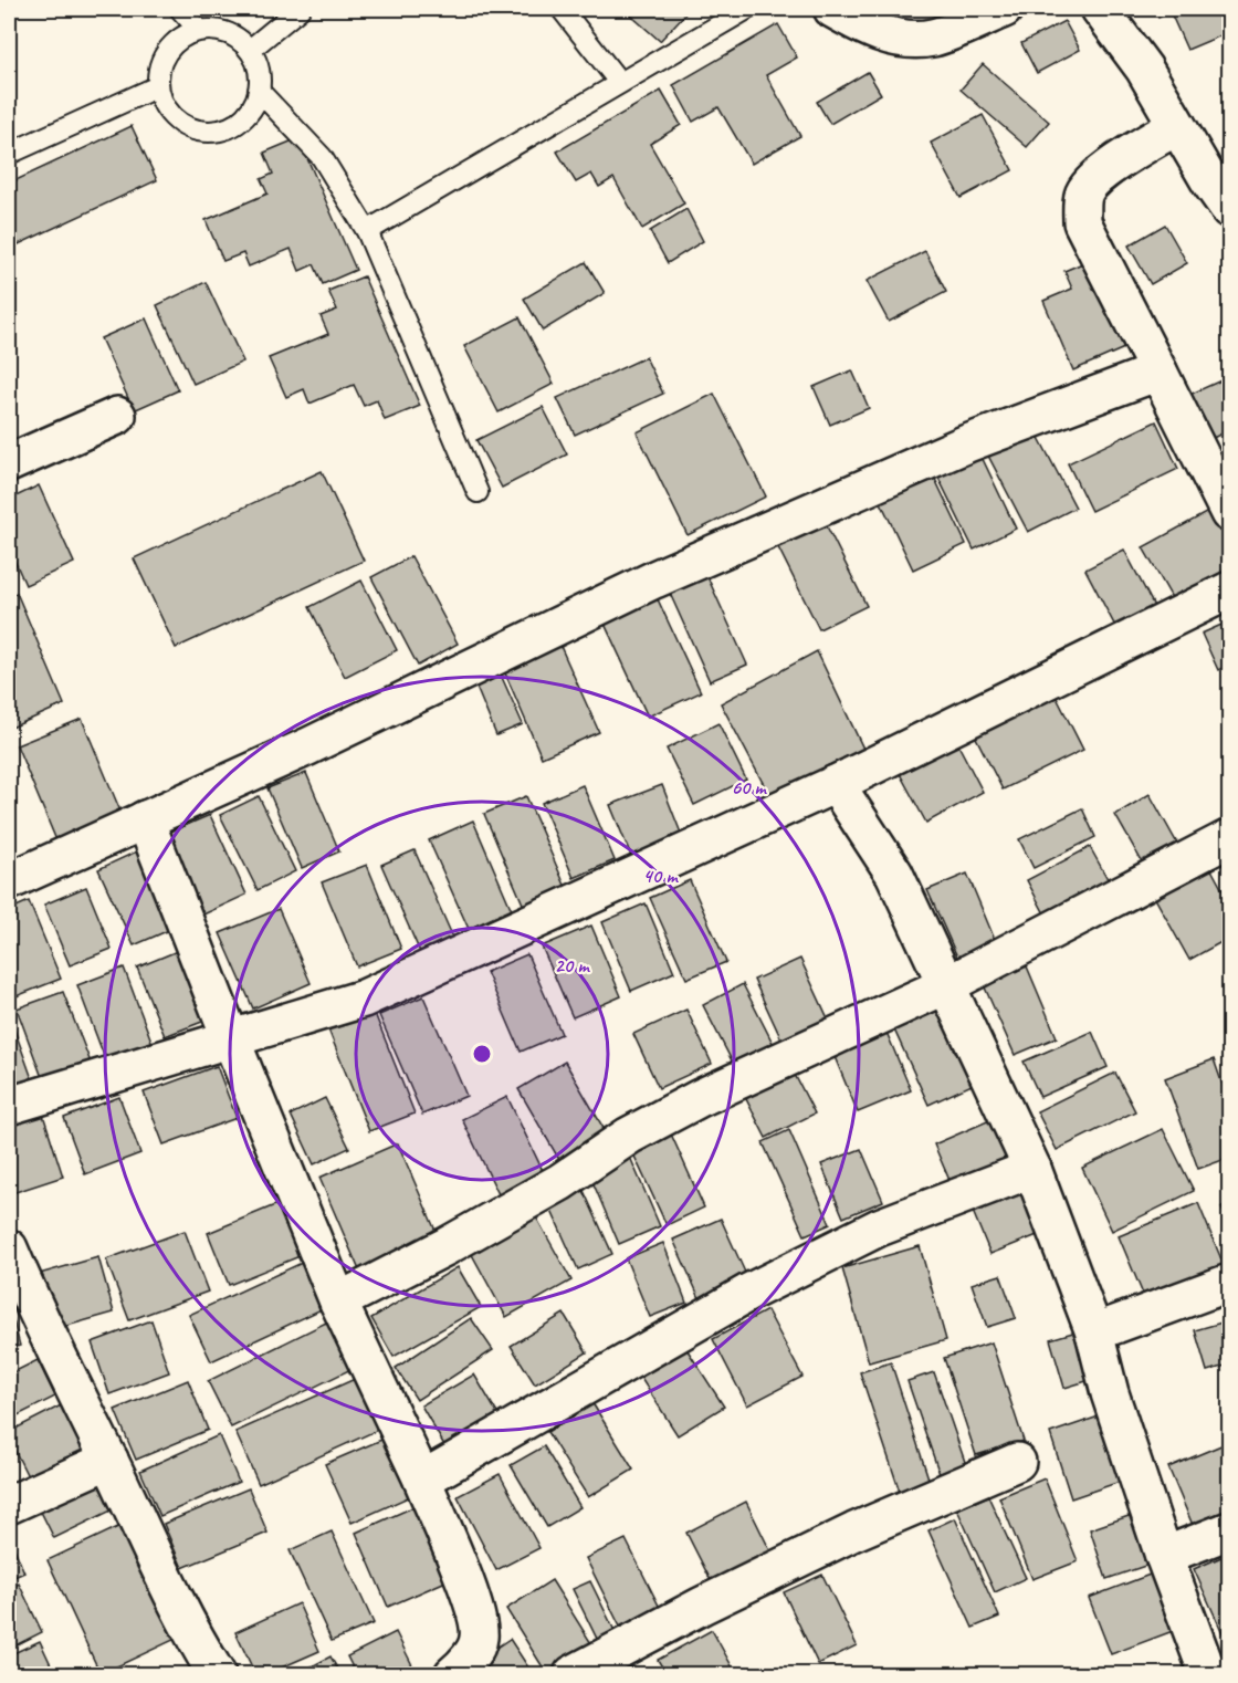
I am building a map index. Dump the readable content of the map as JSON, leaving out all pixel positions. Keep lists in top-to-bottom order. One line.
{"rings":["60 m","40 m","20 m"]}
